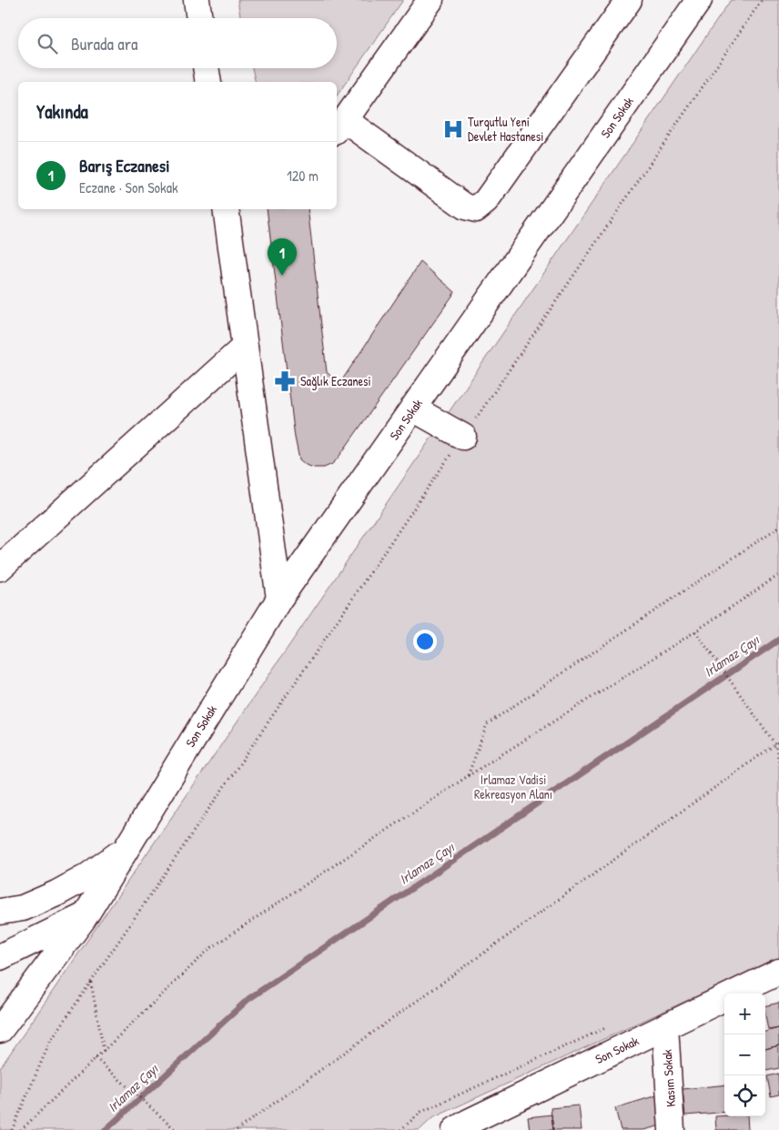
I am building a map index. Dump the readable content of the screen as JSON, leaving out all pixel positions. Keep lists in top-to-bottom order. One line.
{"streets":{"main road":["Son Sokak","Kasım Sokak"]},"crossings":[["Son Sokak","Kasım Sokak"]],"water":["Irlamaz Çayı"],"parks":["Irlamaz Vadisi Rekreasyon Alanı"],"places":{"hospital":["Turgutlu Yeni Devlet Hastanesi"],"pharmacy":["Sağlık Eczanesi"]},"page":{"search":"Burada ara","heading":"Yakında","list":[{"mark":"1","name":"Barış Eczanesi","note":"Eczane · Son Sokak","value":"120 m"}],"pins":"1","map_buttons":["+","−"]}}
